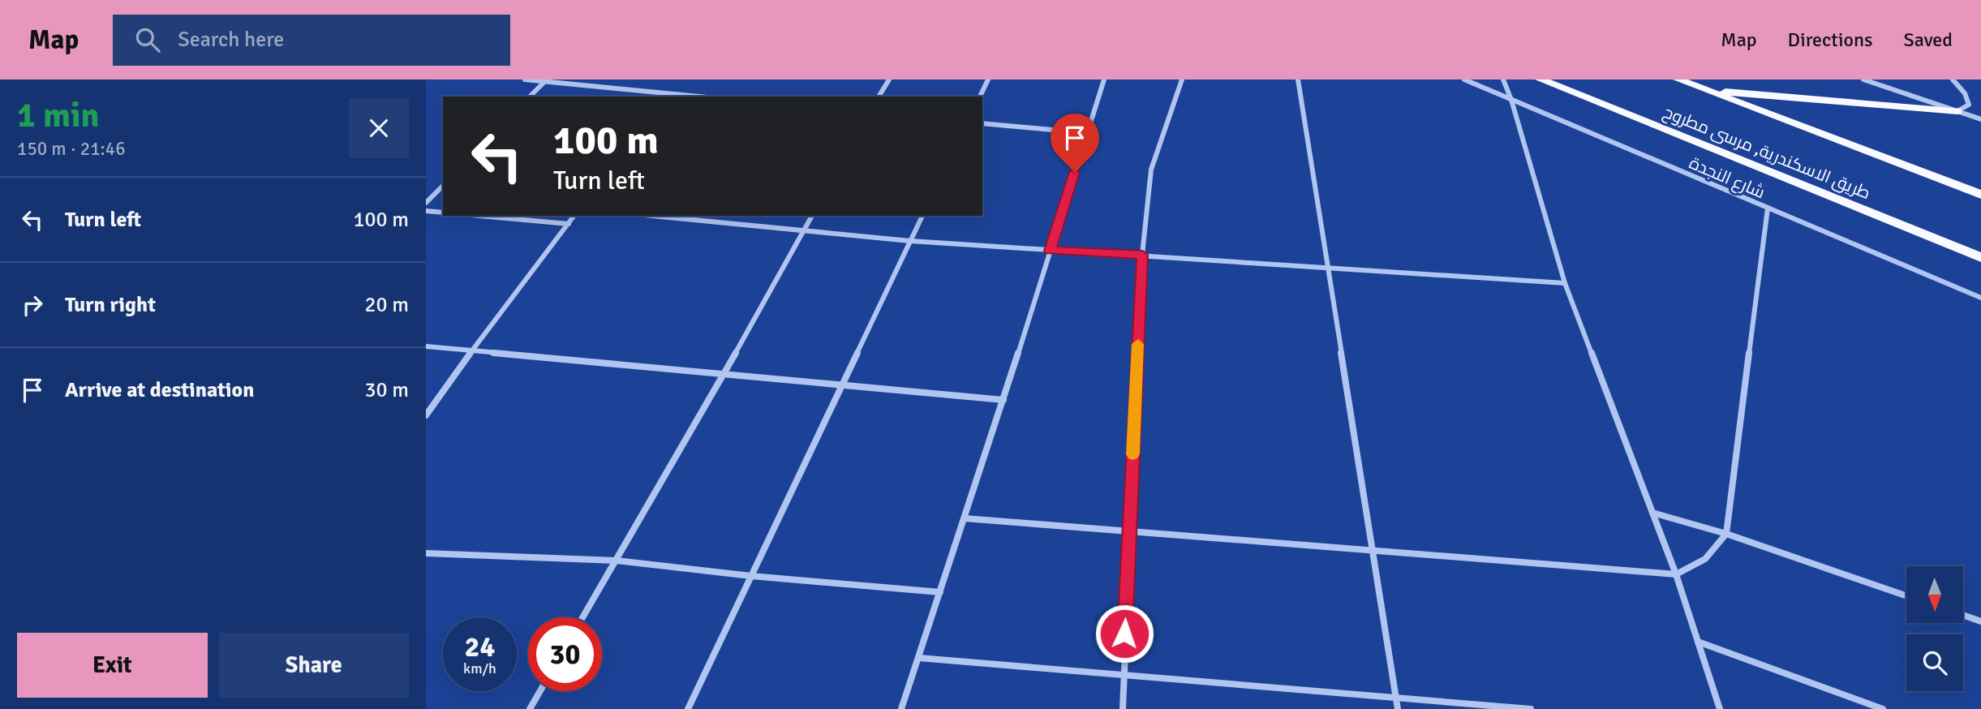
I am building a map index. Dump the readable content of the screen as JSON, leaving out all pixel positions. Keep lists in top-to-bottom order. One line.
{"streets":{"main road":["طريق الاسكندرية, مرسى مطروح"],"street":["شارع النجدة"]},"north":"bottom","page":{"header":"Map","search":"Search here","nav":["Map","Directions","Saved"],"heading":["1 min","150 m · 21:46"],"turn":["100 m","Turn left"],"list":[{"name":"Turn left","value":"100 m"},{"name":"Turn right","value":"20 m"},{"name":"Arrive at destination","value":"30 m"}],"speed":"24 km/h","limit":"30","buttons":["Exit","Share"]}}
